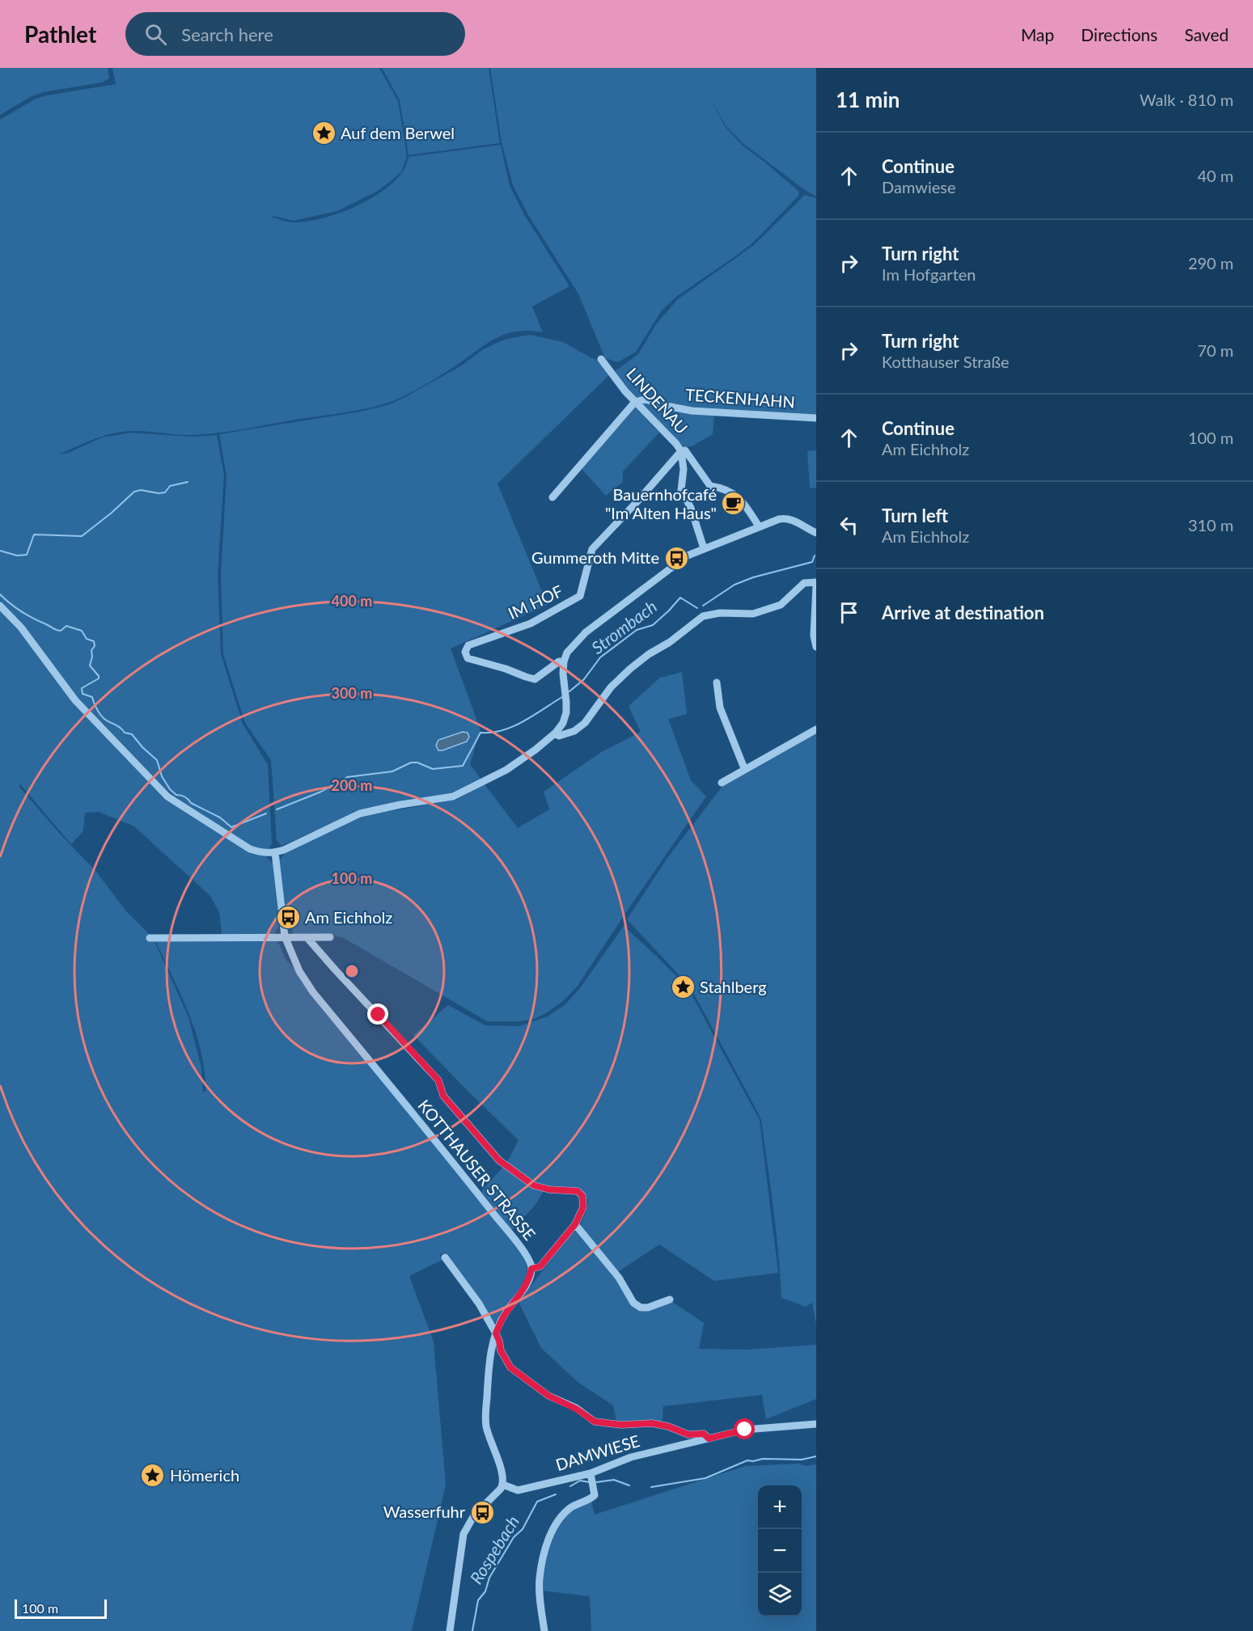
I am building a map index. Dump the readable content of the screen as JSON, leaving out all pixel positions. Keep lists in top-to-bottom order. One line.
{"streets":{"street":["TECKENHAHN","LINDENAU","IM HOF","KOTTHAUSER STRASSE","DAMWIESE"]},"crossings":[["TECKENHAHN","LINDENAU"],["LINDENAU","IM HOF"]],"water":["Strombach","Rospebach"],"places":{"place":["Auf dem Berwel","Stahlberg","Hömerich"],"cafe":["Bauernhofcafé \"Im Alten Haus\""],"bus stop":["Gummeroth Mitte","Am Eichholz","Wasserfuhr"]},"scale_bar":"100 m","page":{"header":"Pathlet","search":"Search here","nav":["Map","Directions","Saved"],"heading":["11 min","Walk · 810 m"],"list":[["Continue","Damwiese","40 m"],["Turn right","Im Hofgarten","290 m"],["Turn right","Kotthauser Straße","70 m"],["Continue","Am Eichholz","100 m"],["Turn left","Am Eichholz","310 m"],"Arrive at destination"],"map_buttons":["+","−"],"scale":"100 m"},"rings":["400 m","300 m","200 m","100 m"]}
